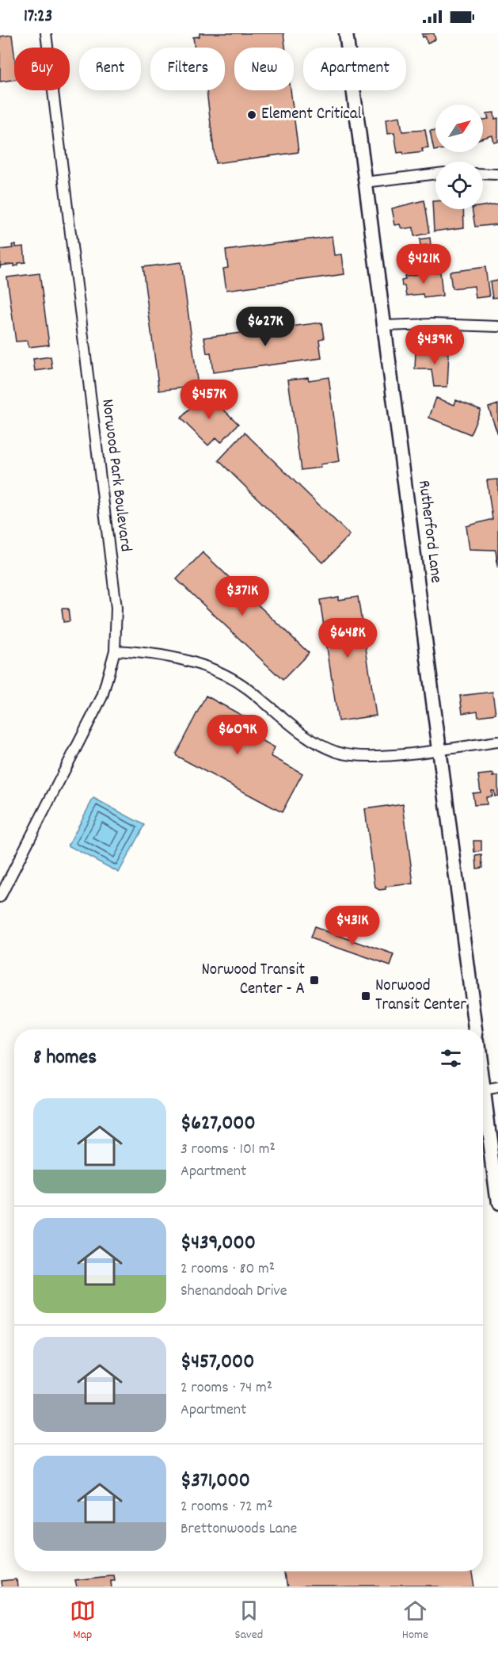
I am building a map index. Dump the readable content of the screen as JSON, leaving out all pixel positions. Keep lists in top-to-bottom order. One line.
{"streets":{"street":["Norwood Park Boulevard","Rutherford Lane"]},"places":{"other":["Element Critical"],"transit":["Norwood Transit Center - A","Norwood Transit Center"]},"north":"top right","page":{"status":"17:23","chip":["Buy","Rent","Filters","New","Apartment"],"price":["$421K","$627K","$439K","$457K","$371K","$648K","$609K","$431K"],"heading":"8 homes","list":[{"name":"$627,000","note":"3 rooms · 101 m² · Apartment"},{"name":"$439,000","note":"2 rooms · 80 m² · Shenandoah Drive"},{"name":"$457,000","note":"2 rooms · 74 m² · Apartment"},{"name":"$371,000","note":"2 rooms · 72 m² · Brettonwoods Lane"}],"tabs":["Map","Saved","Home"]}}
